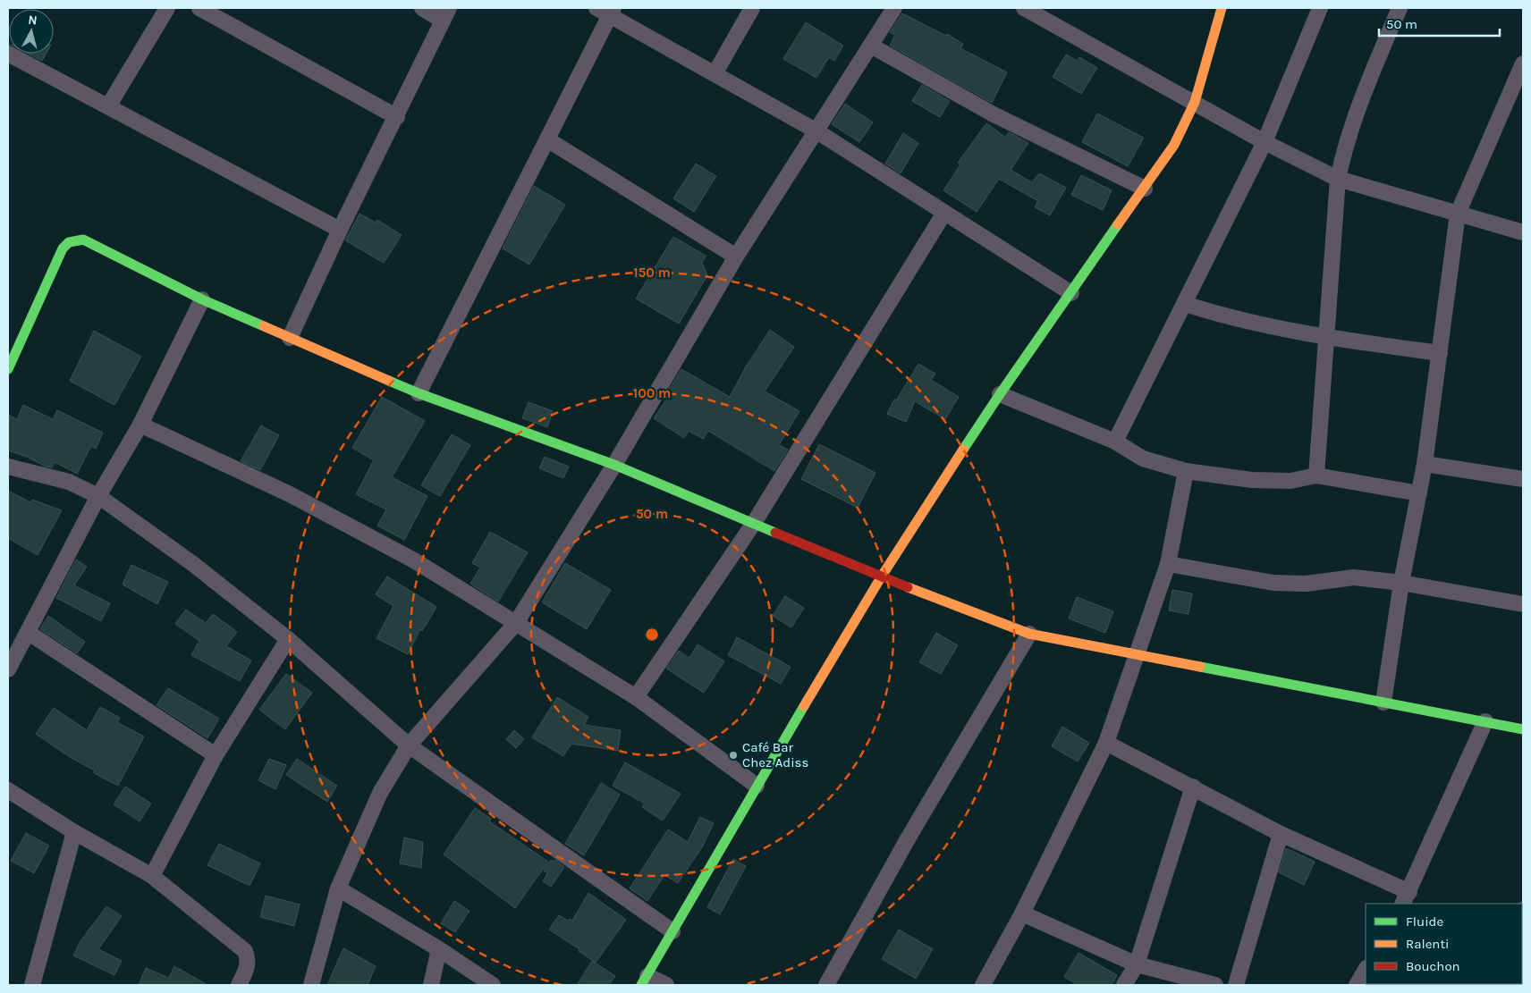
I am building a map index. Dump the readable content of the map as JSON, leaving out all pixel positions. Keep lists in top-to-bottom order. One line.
{"places":["Café Bar Chez Adiss"],"legend":["Fluide","Ralenti","Bouchon"],"scale_bar":"50 m","north":"top","rings":["150 m","100 m","50 m"]}
